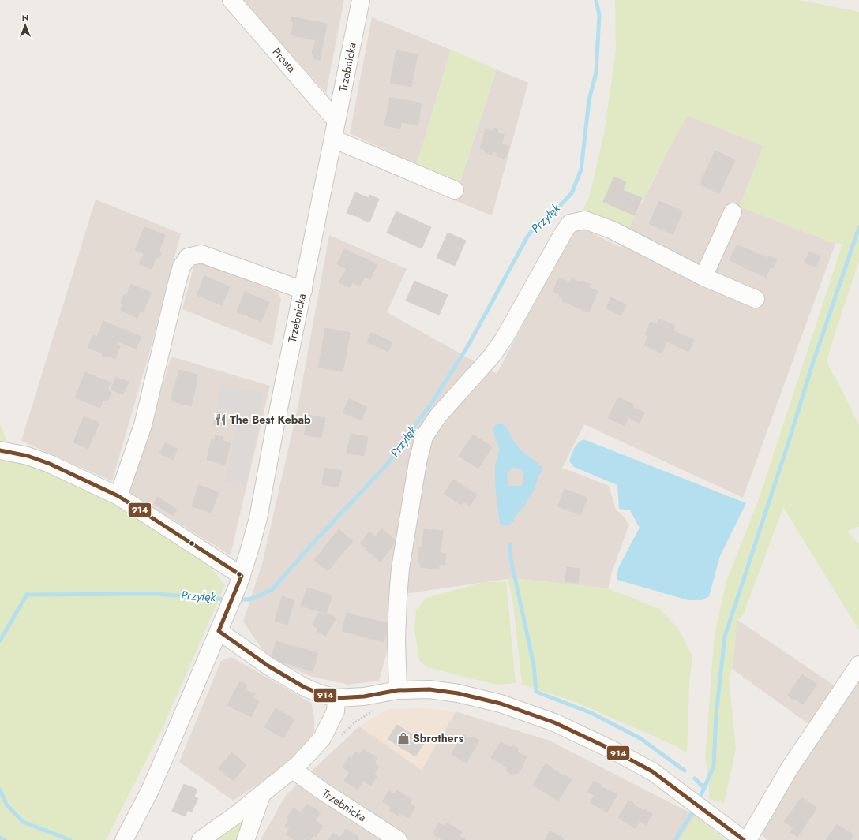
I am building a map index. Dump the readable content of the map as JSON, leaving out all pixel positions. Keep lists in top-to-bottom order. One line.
{"streets":{"street":["Prosta","Trzebnicka"]},"crossings":[["Prosta","Trzebnicka"]],"water":["Przyłęk"],"places":{"restaurant":["The Best Kebab"],"shop":["Sbrothers"]},"lines":["transit line 914"],"north":"top"}
